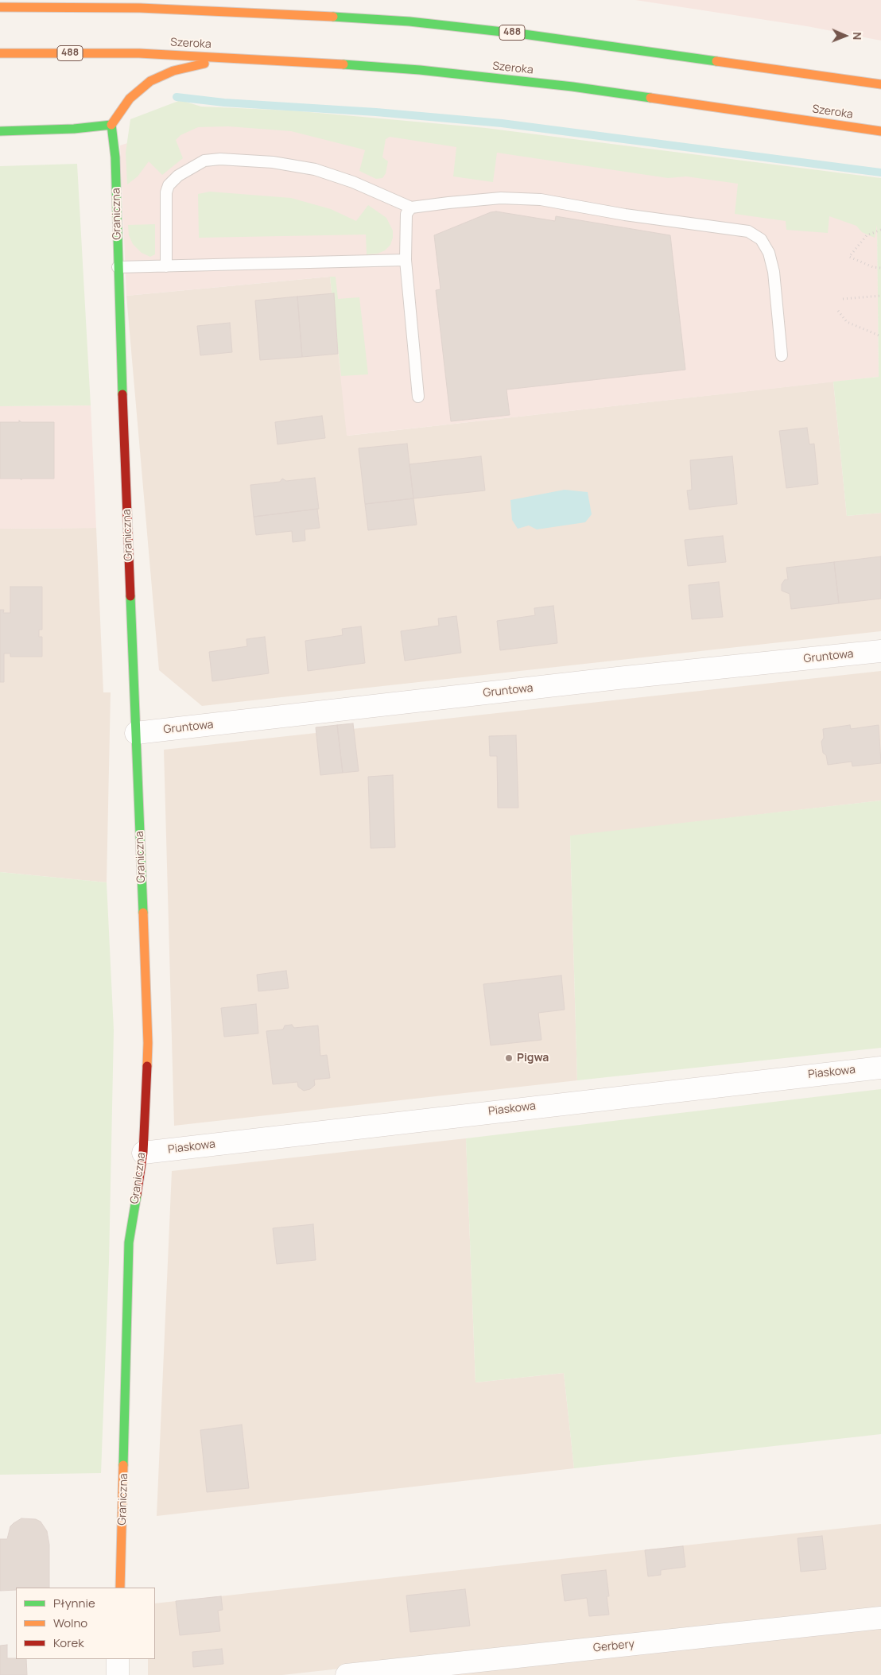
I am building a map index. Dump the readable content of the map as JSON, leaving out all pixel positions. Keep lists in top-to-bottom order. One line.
{"streets":{"main road":["488","Szeroka","Graniczna"],"street":["Gruntowa","Piaskowa","Gerbery"]},"crossings":[["Graniczna","Gruntowa"],["Graniczna","Piaskowa"]],"places":["Pigwa"],"legend":["Płynnie","Wolno","Korek"],"north":"right"}
